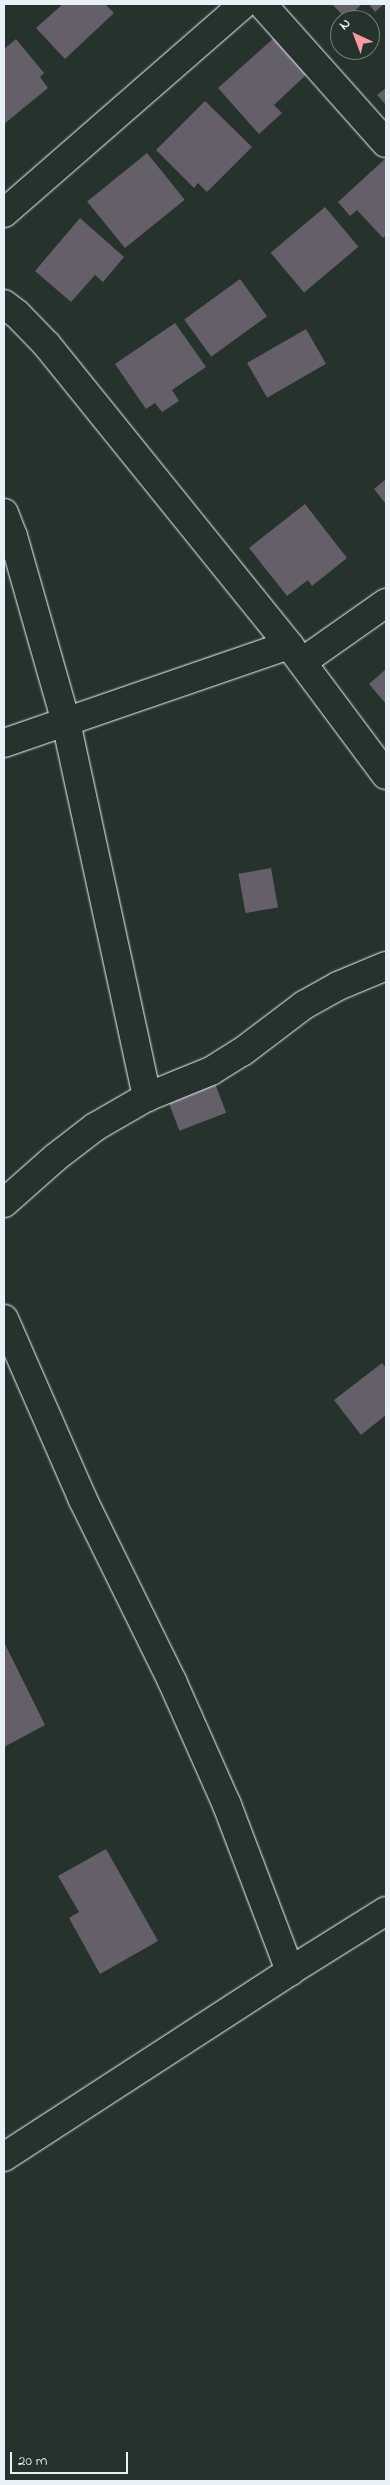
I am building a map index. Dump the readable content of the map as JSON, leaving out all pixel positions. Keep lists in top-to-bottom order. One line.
{"scale_bar":"20 m","north":"top left"}
